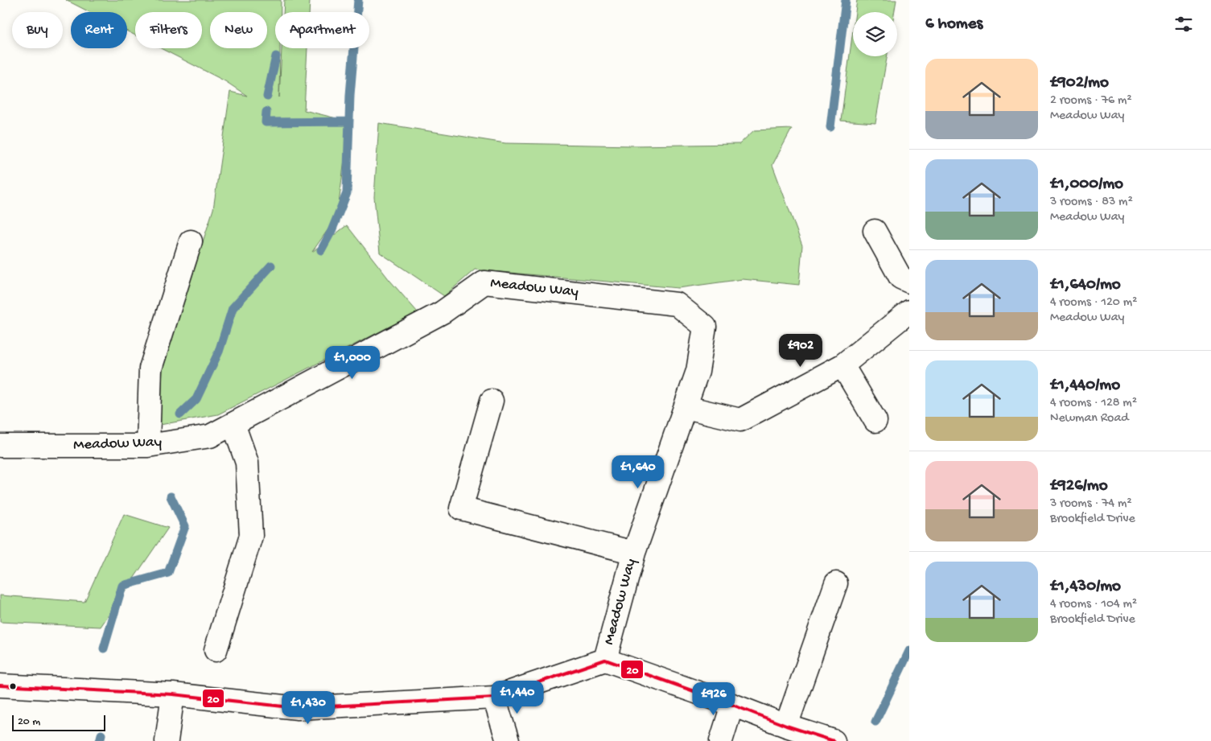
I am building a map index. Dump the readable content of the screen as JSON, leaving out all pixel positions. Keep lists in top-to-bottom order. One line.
{"streets":{"street":["Meadow Way"]},"lines":["transit line 20"],"scale_bar":"20 m","page":{"heading":"6 homes","chip":["Buy","Rent","Filters","New","Apartment"],"list":[{"name":"£902/mo","note":"2 rooms · 76 m² · Meadow Way"},{"name":"£1,000/mo","note":"3 rooms · 83 m² · Meadow Way"},{"name":"£1,640/mo","note":"4 rooms · 120 m² · Meadow Way"},{"name":"£1,440/mo","note":"4 rooms · 128 m² · Newman Road"},{"name":"£926/mo","note":"3 rooms · 74 m² · Brookfield Drive"},{"name":"£1,430/mo","note":"4 rooms · 104 m² · Brookfield Drive"}],"price":["£902","£1,000","£1,640","£1,440","£926","£1,430"],"scale":"20 m"}}
